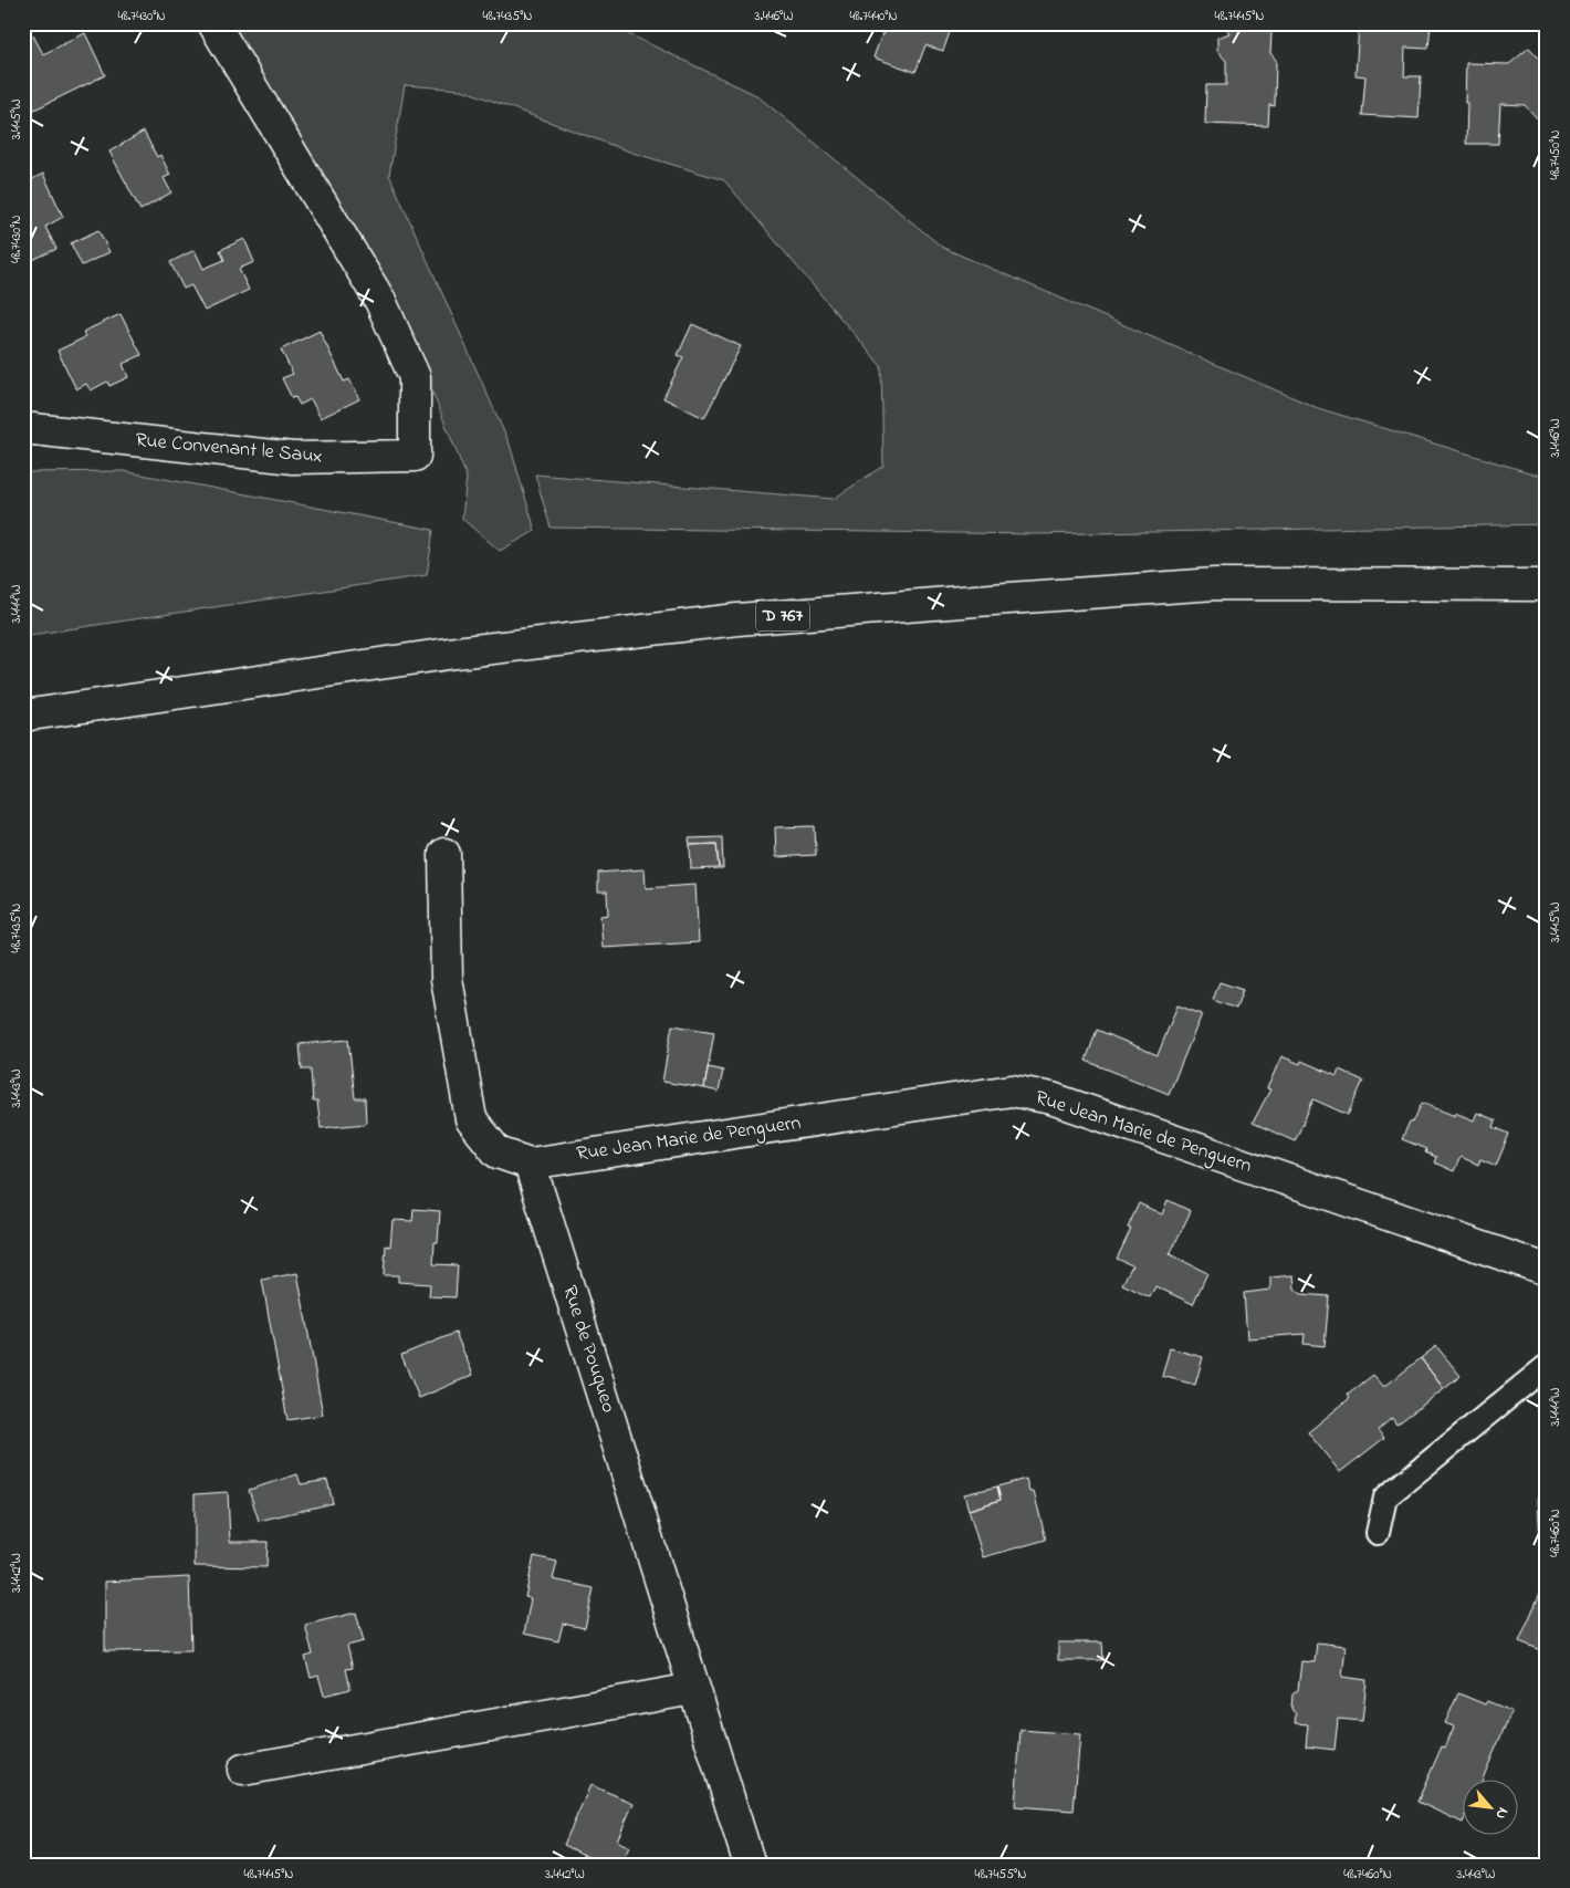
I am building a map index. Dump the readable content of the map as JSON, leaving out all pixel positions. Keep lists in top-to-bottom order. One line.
{"streets":{"street":["Rue Convenant le Saux","D 767","Rue Jean Marie de Penguern","Rue de Pouqueo"]},"crossings":[["Rue Jean Marie de Penguern","Rue de Pouqueo"]],"north":"bottom right","coordinates":["48.7430°N","48.7435°N","3.446°W","48.7440°N","48.7445°N","3.445°W","48.7450°N","3.444°W","3.443°W","48.7460°N","3.442°W","48.7455°N"]}
